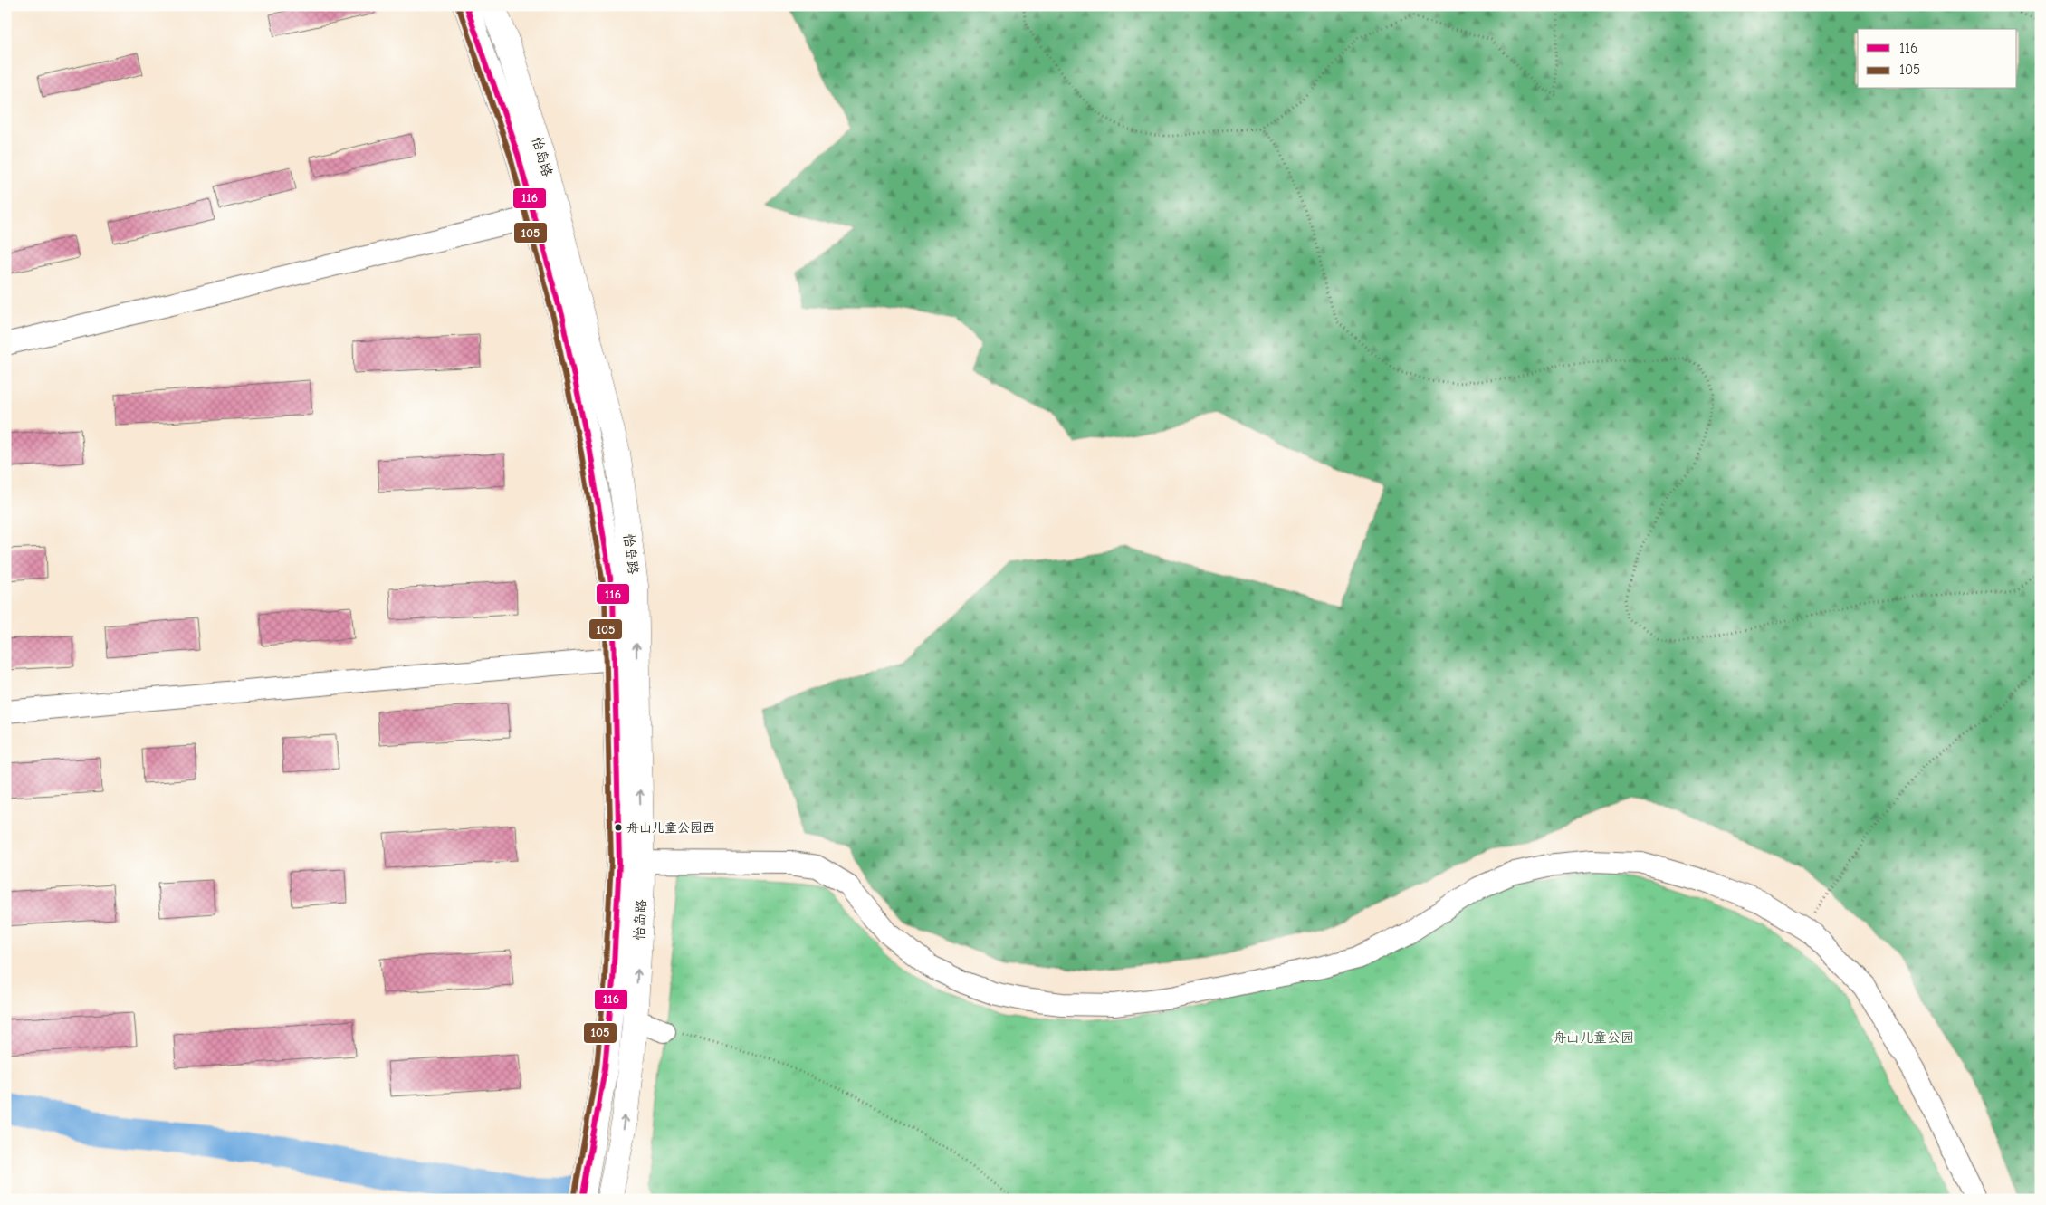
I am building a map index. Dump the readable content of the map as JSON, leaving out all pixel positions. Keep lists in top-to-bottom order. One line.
{"streets":{"street":["怡岛路"]},"parks":["舟山儿童公园"],"places":["舟山儿童公园西"],"lines":["transit line 116","transit line 105"],"legend":["116","105"]}
